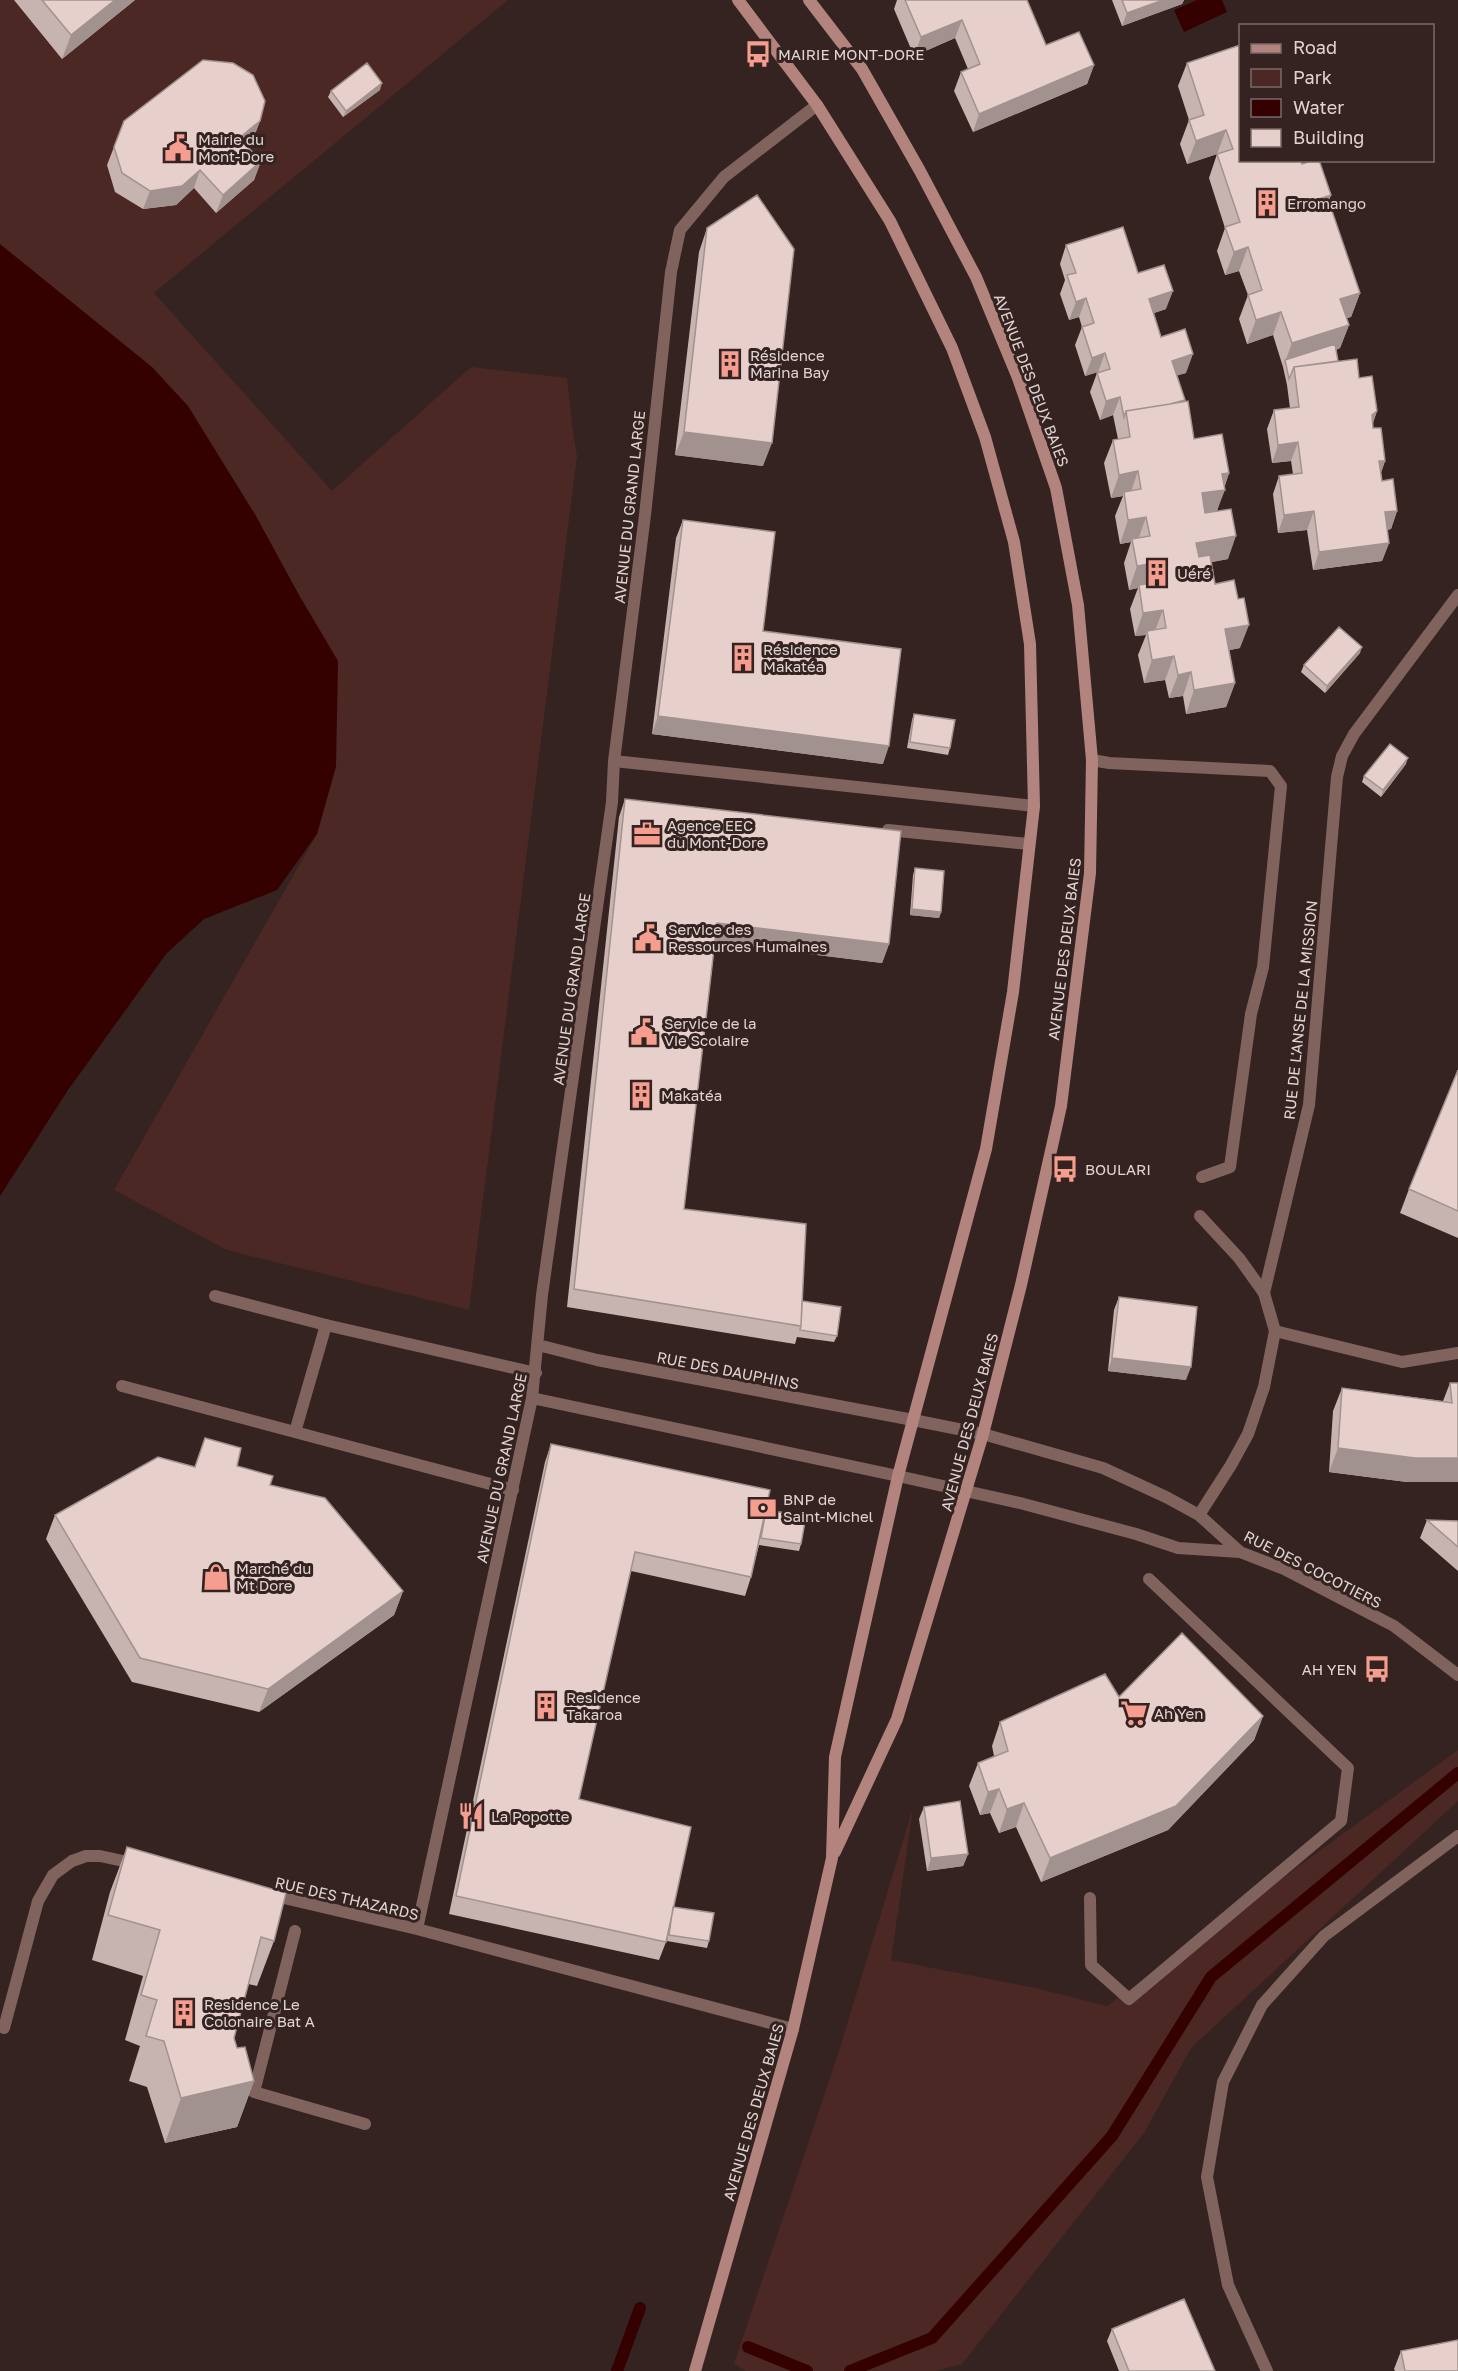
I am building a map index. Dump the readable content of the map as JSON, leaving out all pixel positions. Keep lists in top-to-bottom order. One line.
{"streets":{"main road":["AVENUE DES DEUX BAIES"],"street":["AVENUE DU GRAND LARGE","RUE DE L'ANSE DE LA MISSION","RUE DES DAUPHINS","RUE DES COCOTIERS","RUE DES THAZARDS"]},"crossings":[["AVENUE DES DEUX BAIES","AVENUE DU GRAND LARGE"],["AVENUE DES DEUX BAIES","RUE DES DAUPHINS"],["AVENUE DES DEUX BAIES","RUE DES COCOTIERS"],["AVENUE DES DEUX BAIES","RUE DES THAZARDS"],["AVENUE DU GRAND LARGE","RUE DES DAUPHINS"],["AVENUE DU GRAND LARGE","RUE DES THAZARDS"],["RUE DE L'ANSE DE LA MISSION","RUE DES COCOTIERS"],["RUE DES DAUPHINS","RUE DES COCOTIERS"]],"places":{"bus stop":["MAIRIE MONT-DORE","BOULARI","AH YEN"],"public building":["Mairie du Mont-Dore","Service des Ressources Humaines","Service de la Vie Scolaire"],"building":["Erromango","Résidence Marina Bay","Uéré","Résidence Makatéa","Makatéa","Residence Takaroa","Residence Le Colonaire Bat A"],"office":["Agence EEC du Mont-Dore"],"bank":["BNP de Saint-Michel"],"shop":["Marché du Mt Dore"],"supermarket":["Ah Yen"],"restaurant":["La Popotte"]},"legend":["Road","Park","Water","Building"]}
